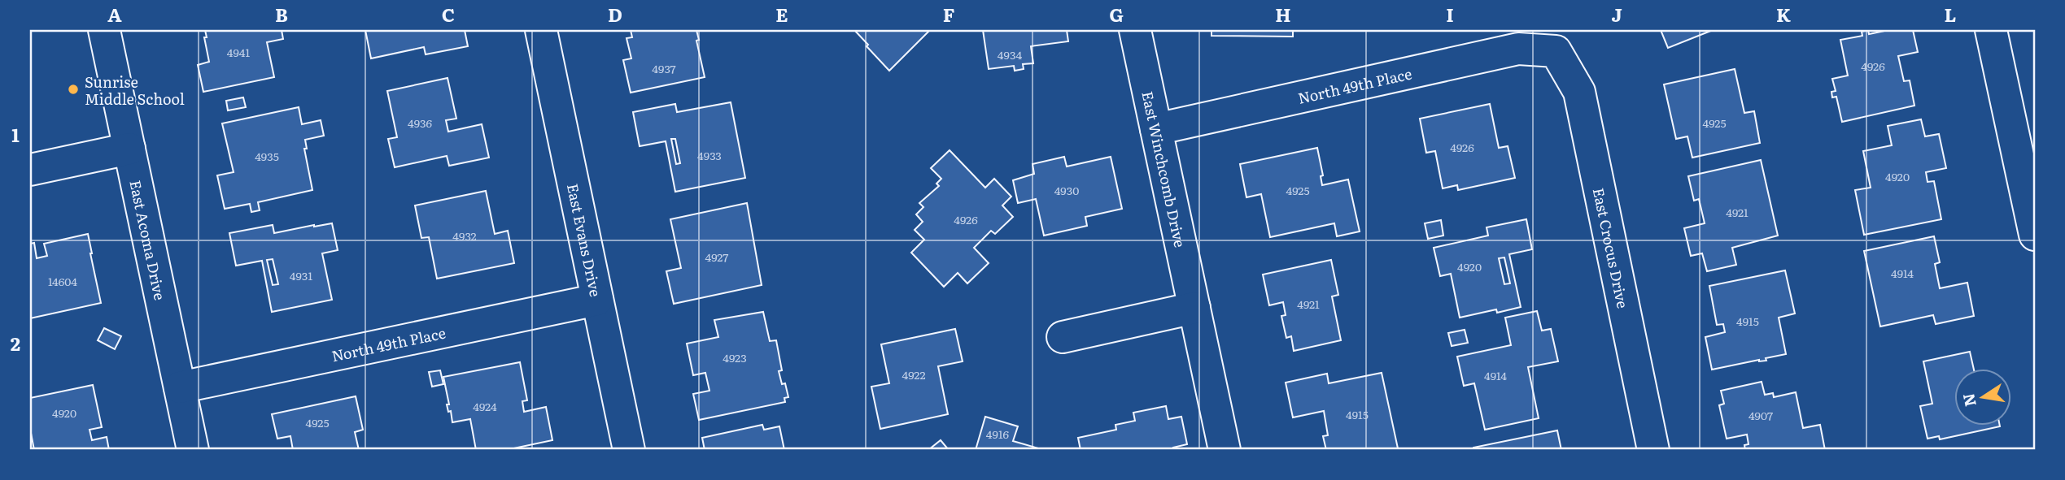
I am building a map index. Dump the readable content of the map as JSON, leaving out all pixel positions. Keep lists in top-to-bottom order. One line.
{"streets":{"street":["North 49th Place","East Winchcomb Drive","East Acoma Drive","East Evans Drive","East Crocus Drive"]},"crossings":[["North 49th Place","East Winchcomb Drive"],["North 49th Place","East Acoma Drive"],["North 49th Place","East Evans Drive"],["North 49th Place","East Crocus Drive"]],"places":["Sunrise Middle School"],"house_numbers":["4941","4934","4926","4937","4936","4925","4926","4933","4935","4920","4930","4925","4921","4926","4932","4927","4920","4914","4931","14604","4921","4915","4923","4922","4914","4924","4920","4915","4907","4925","4916"],"north":"left","grid":{"columns":["A","B","C","D","E","F","G","H","I","J","K","L"],"rows":["1","2"]}}
